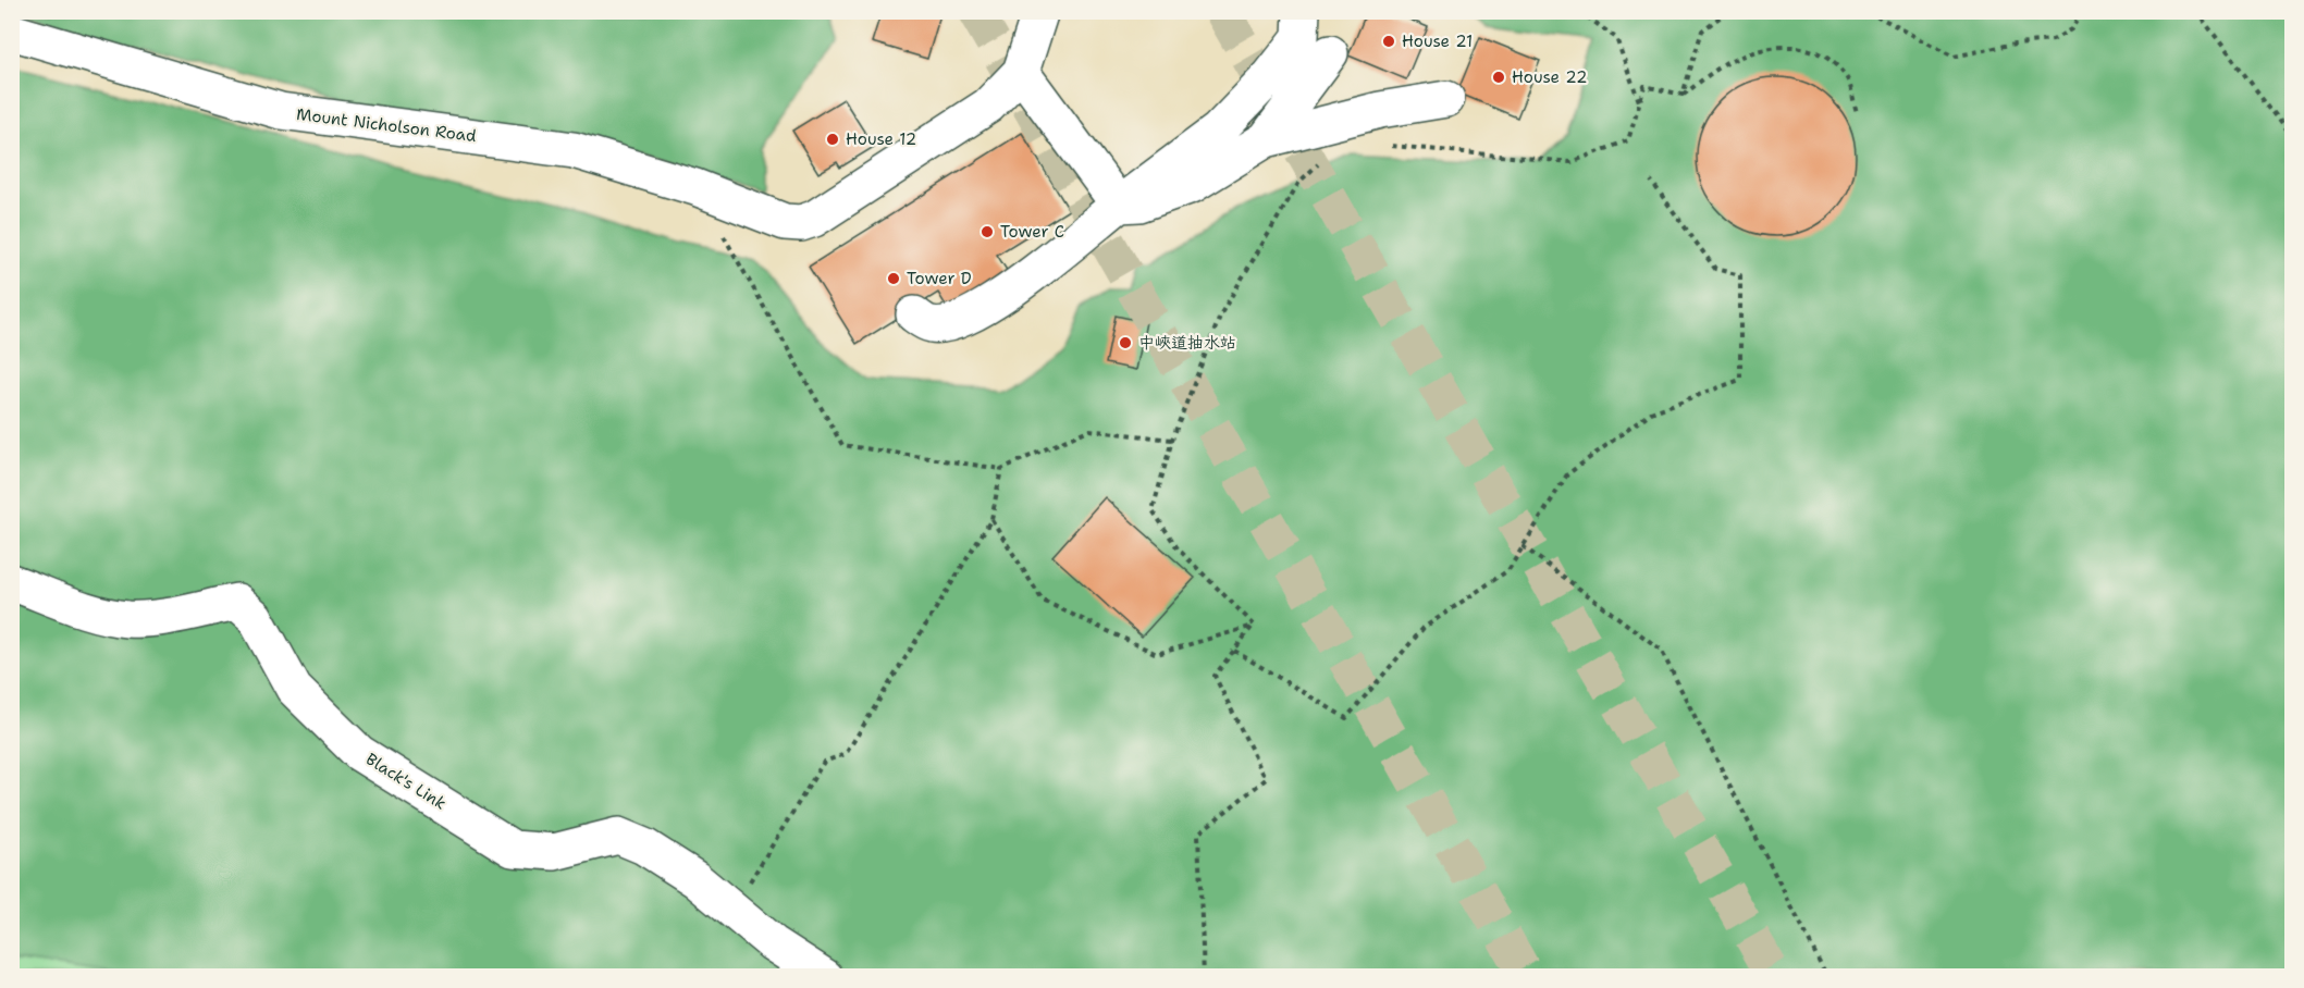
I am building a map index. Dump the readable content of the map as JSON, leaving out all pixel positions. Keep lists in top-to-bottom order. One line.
{"streets":{"street":["Mount Nicholson Road","Black's Link"]},"places":["House 21","House 22","House 12","Tower C","Tower D","中峽道抽水站"]}
